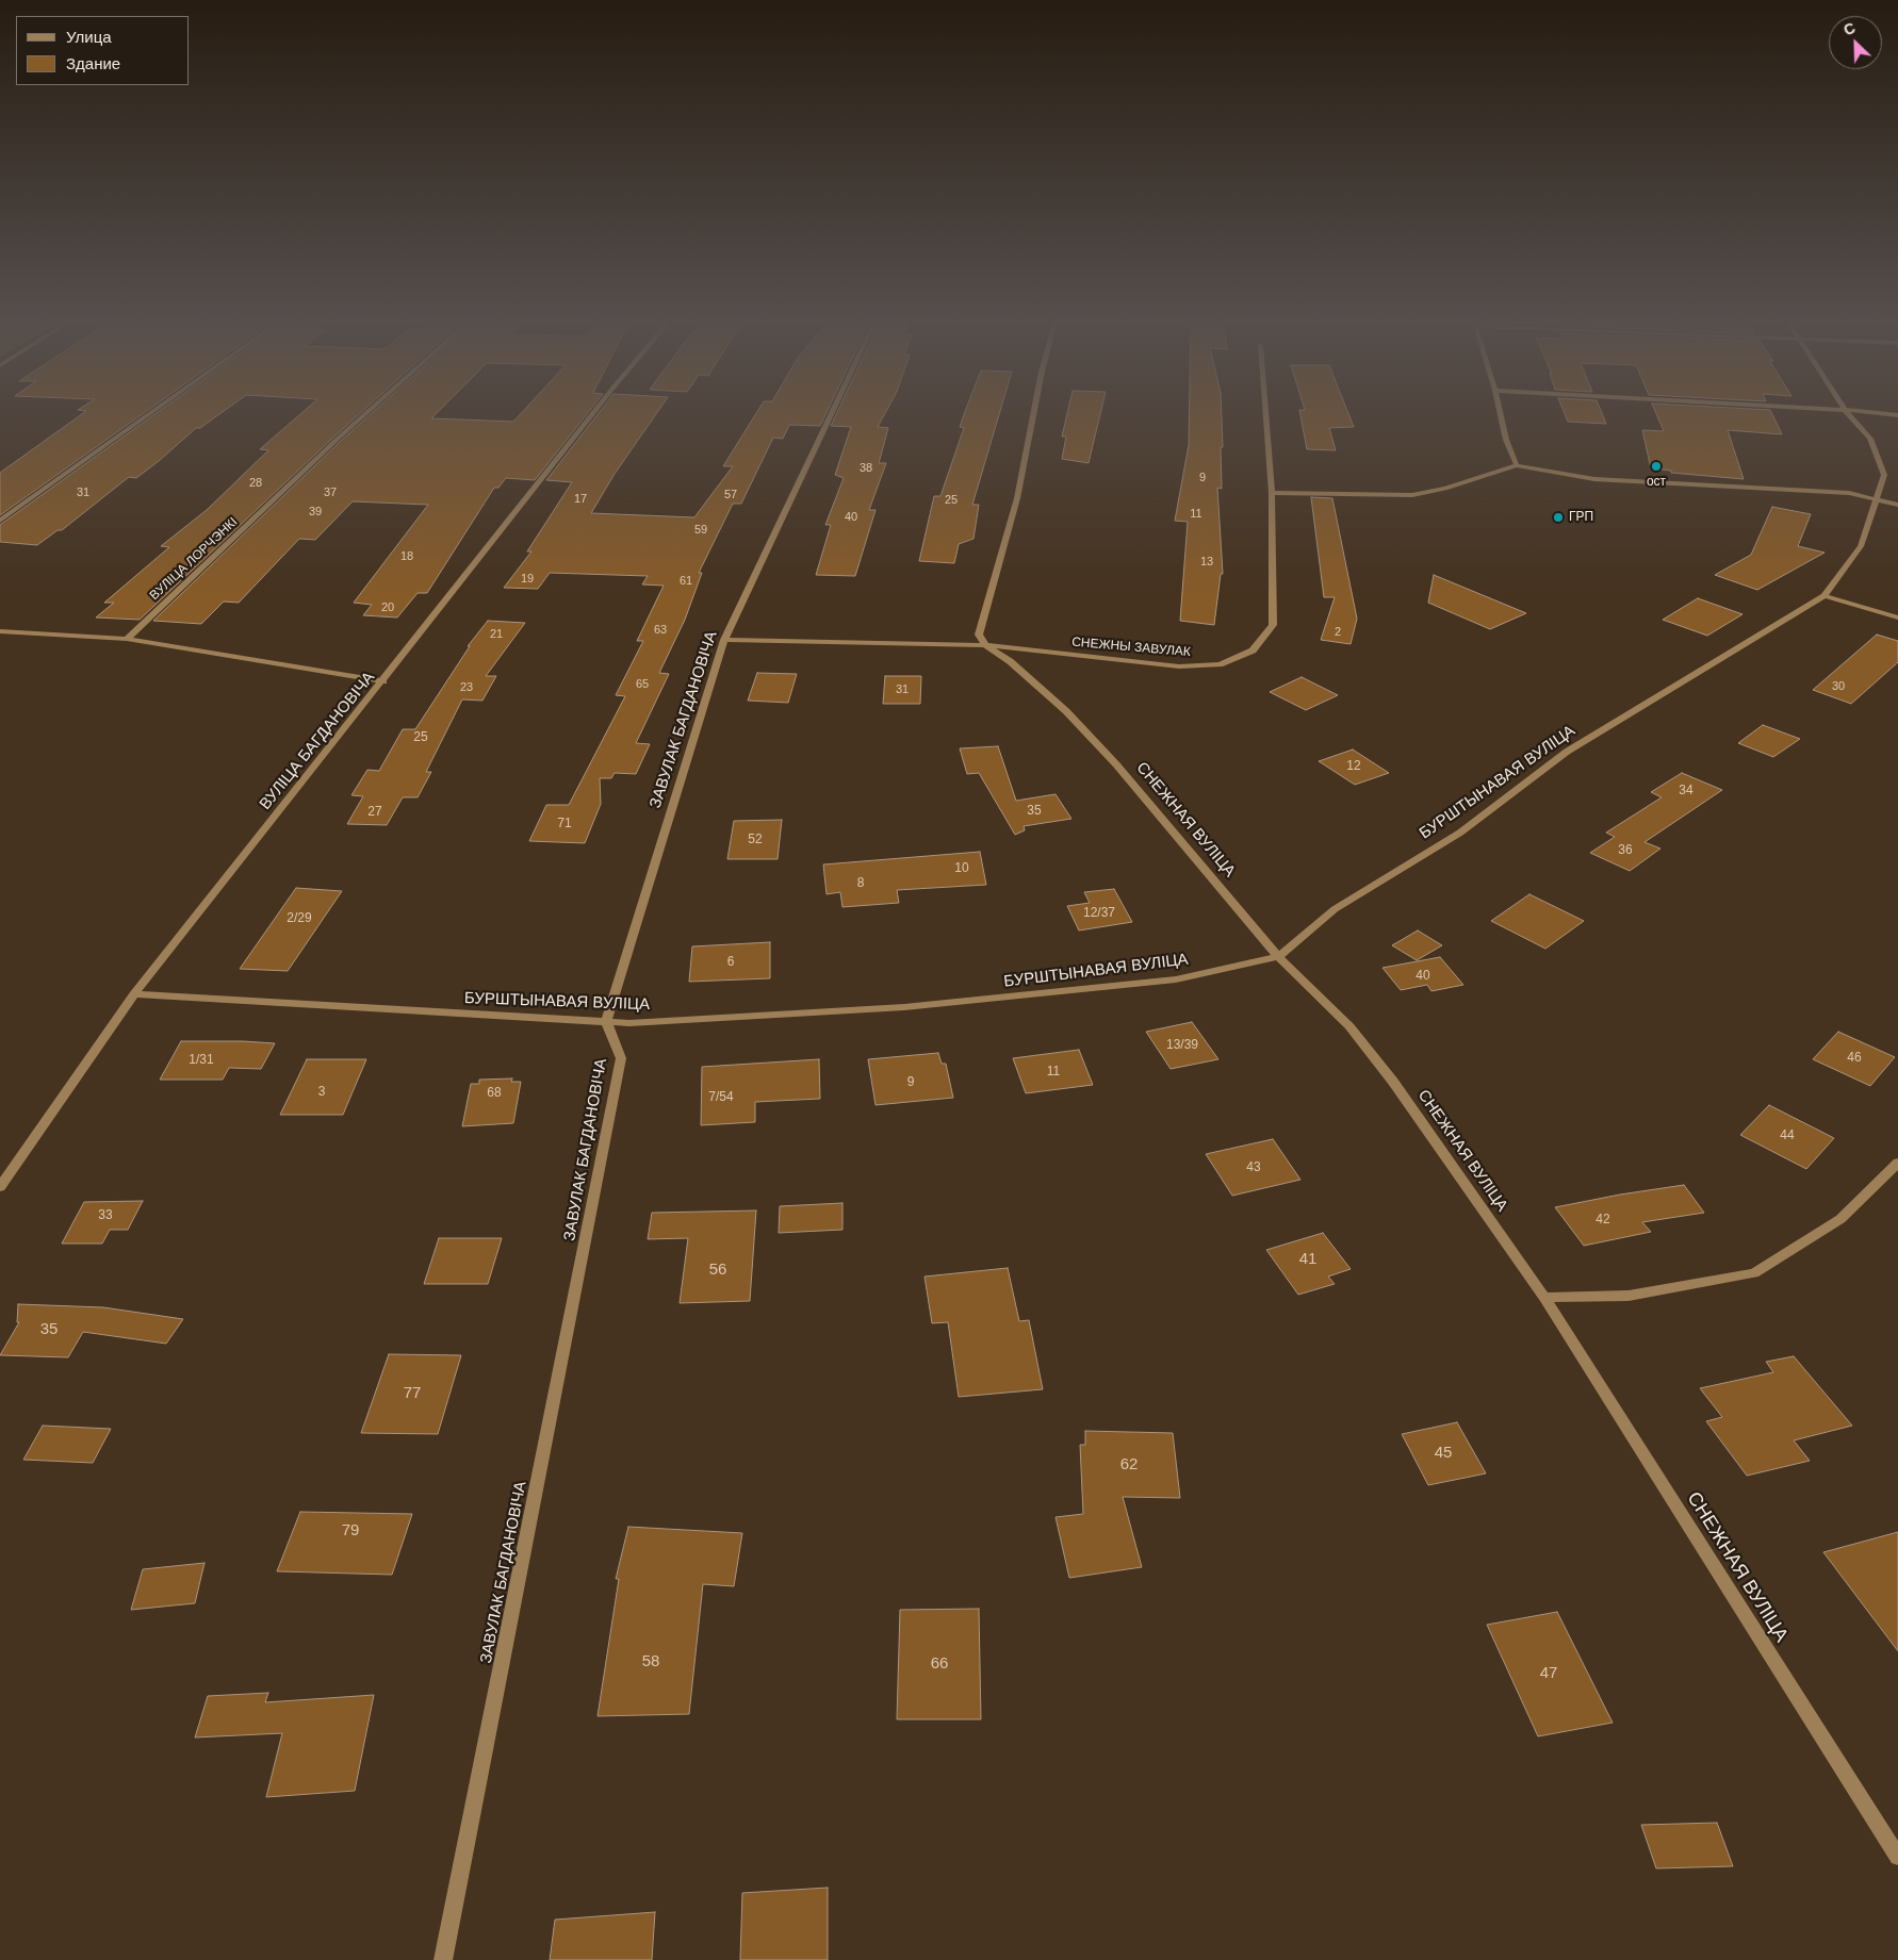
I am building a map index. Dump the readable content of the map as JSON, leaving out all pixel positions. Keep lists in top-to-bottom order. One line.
{"streets":{"street":["ВУЛІЦА ЛОРЧЭНКІ","СНЕЖНЫ ЗАВУЛАК","ЗАВУЛАК БАГДАНОВІЧА","ВУЛІЦА БАГДАНОВІЧА","БУРШТЫНАВАЯ ВУЛІЦА","СНЕЖНАЯ ВУЛІЦА"]},"crossings":[["СНЕЖНЫ ЗАВУЛАК","ЗАВУЛАК БАГДАНОВІЧА"],["СНЕЖНЫ ЗАВУЛАК","СНЕЖНАЯ ВУЛІЦА"],["ЗАВУЛАК БАГДАНОВІЧА","БУРШТЫНАВАЯ ВУЛІЦА"],["ВУЛІЦА БАГДАНОВІЧА","БУРШТЫНАВАЯ ВУЛІЦА"],["БУРШТЫНАВАЯ ВУЛІЦА","СНЕЖНАЯ ВУЛІЦА"]],"places":["ост","ГРП"],"house_numbers":["38","9","28","31","37","57","17","25","39","11","40","59","18","13","19","61","20","63","2","21","65","30","23","31","25","12","34","35","27","71","52","36","10","8","12/37","2/29","6","40","13/39","46","1/31","11","9","3","68","7/54","44","43","33","42","41","56","35","77","45","62","79","58","66","47"],"legend":["Улица","Здание"],"north":"top left"}
